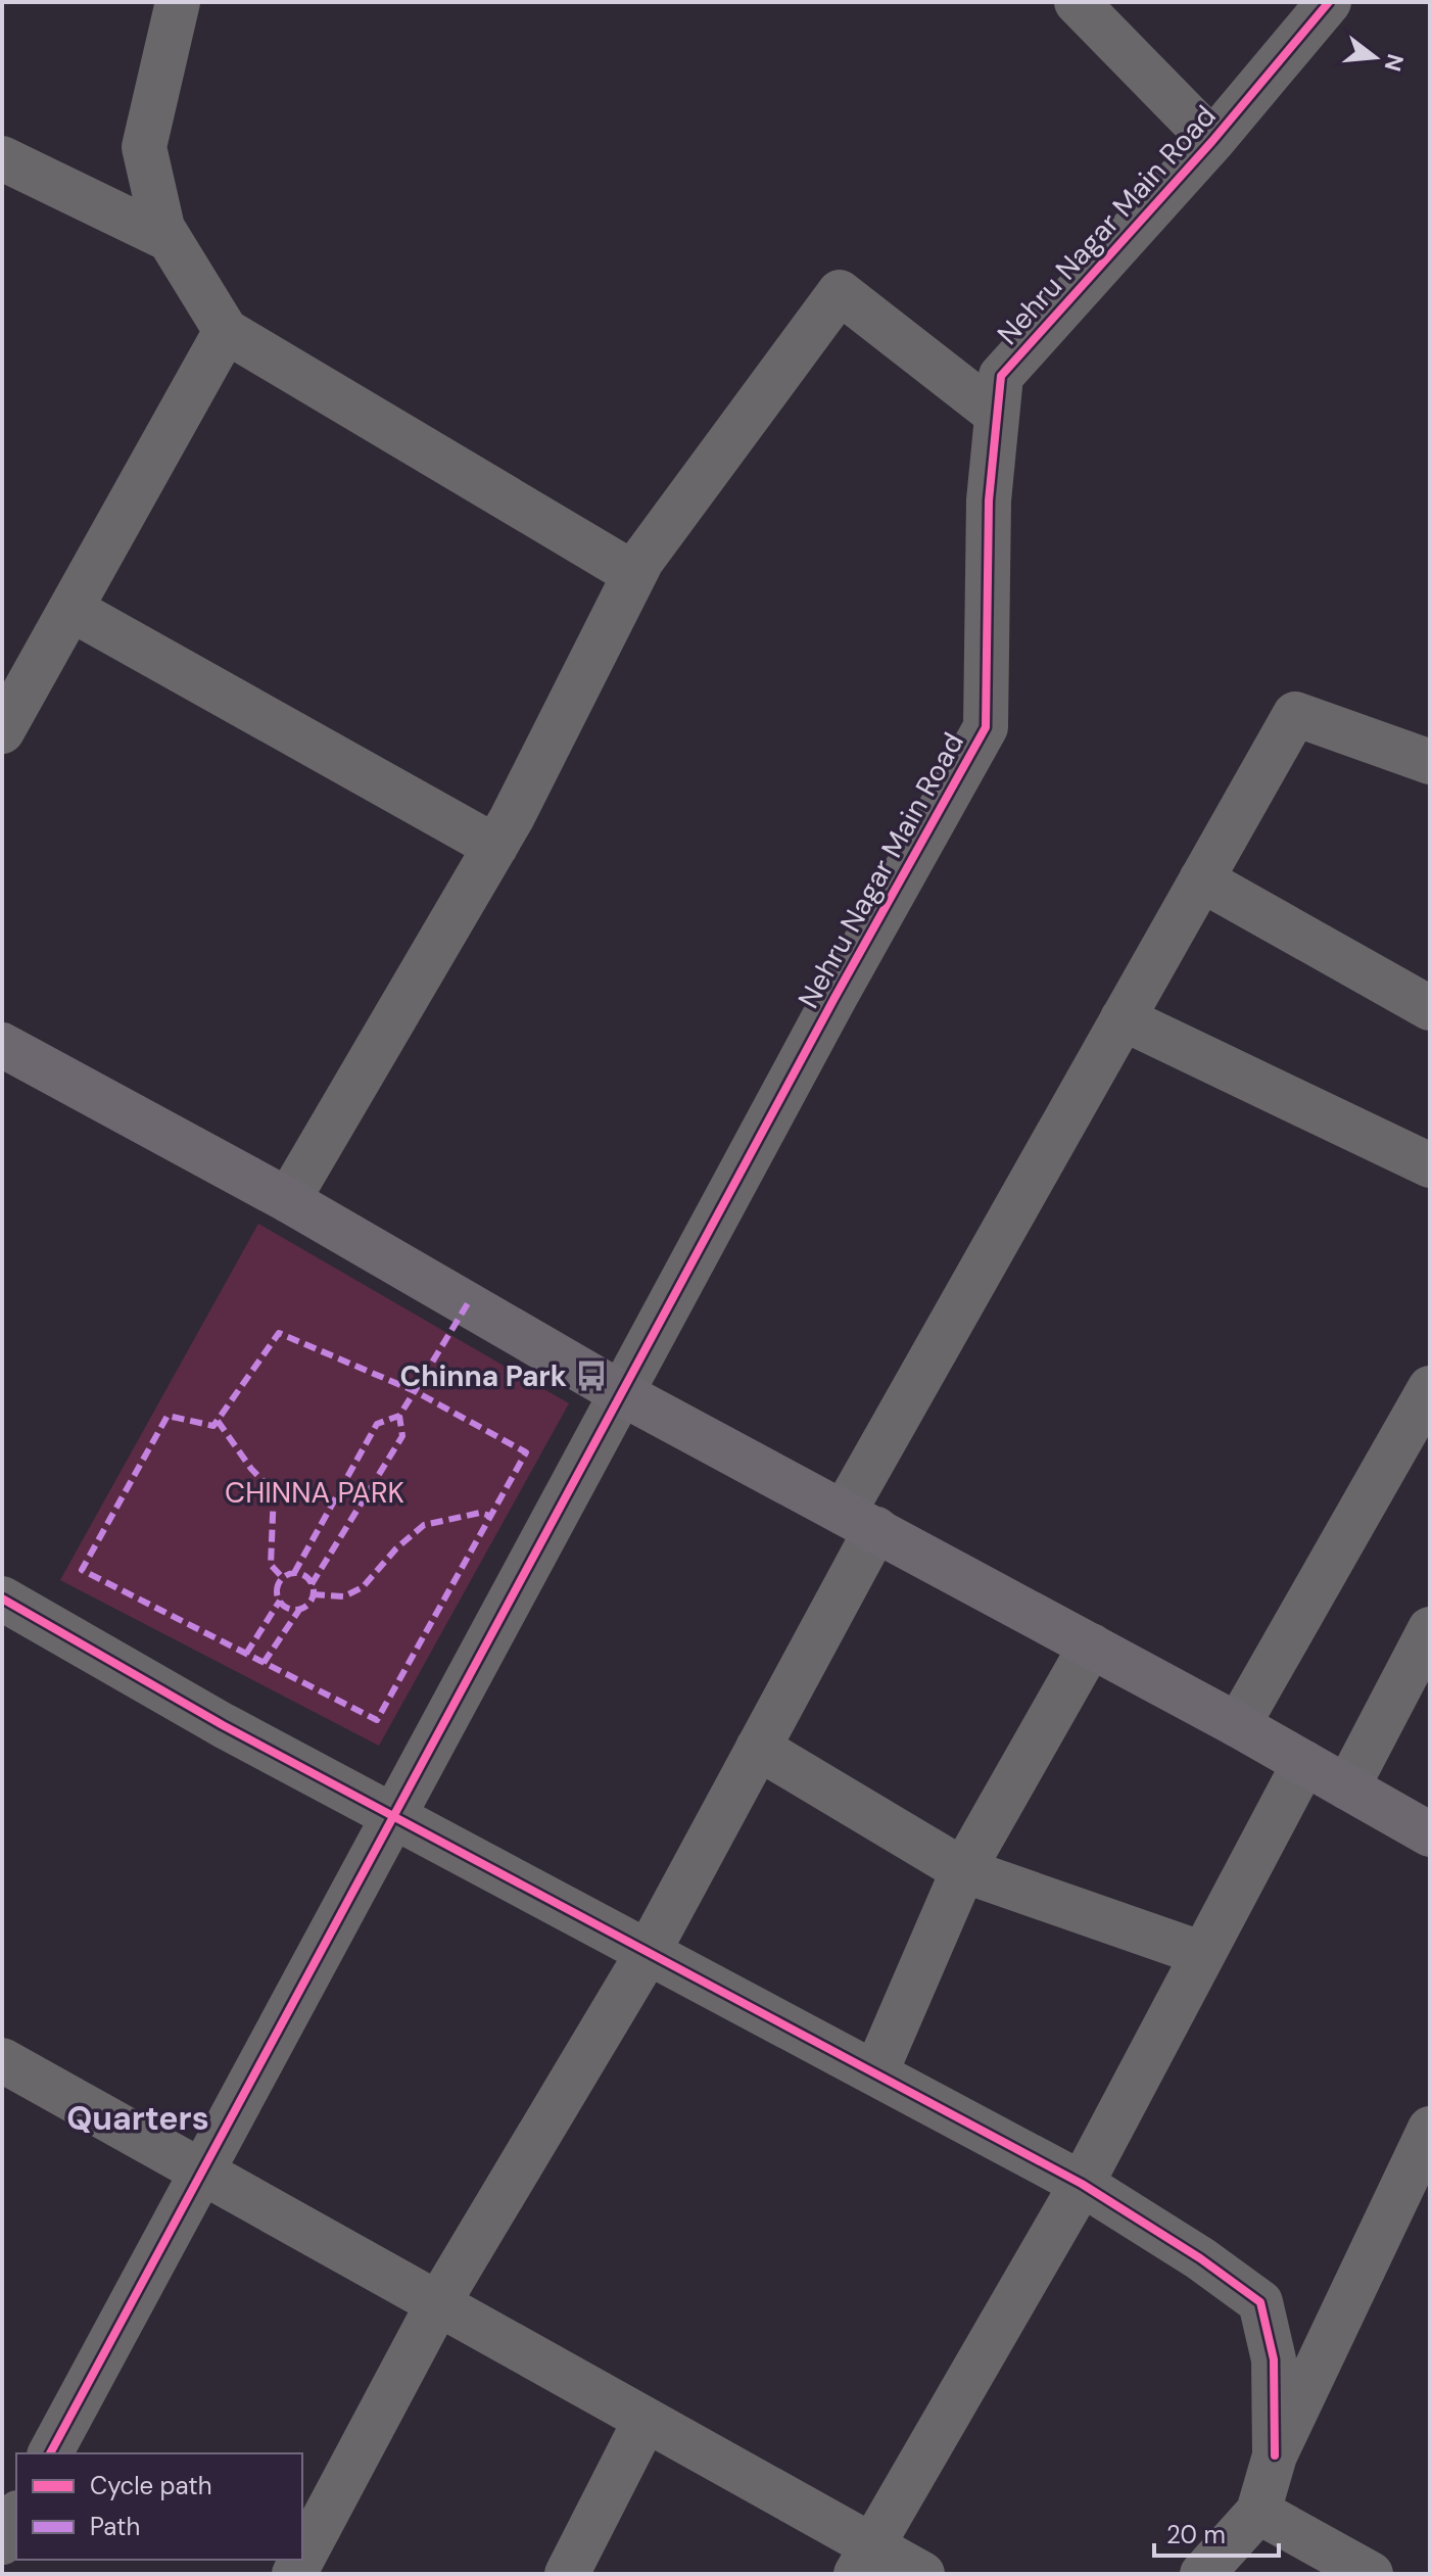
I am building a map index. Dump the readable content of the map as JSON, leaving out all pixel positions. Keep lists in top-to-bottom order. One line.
{"streets":{"street":["Nehru Nagar Main Road"]},"districts":["Quarters"],"parks":["CHINNA PARK"],"places":{"bus stop":["Chinna Park"]},"legend":["Cycle path","Path"],"scale_bar":"20 m","north":"right"}
